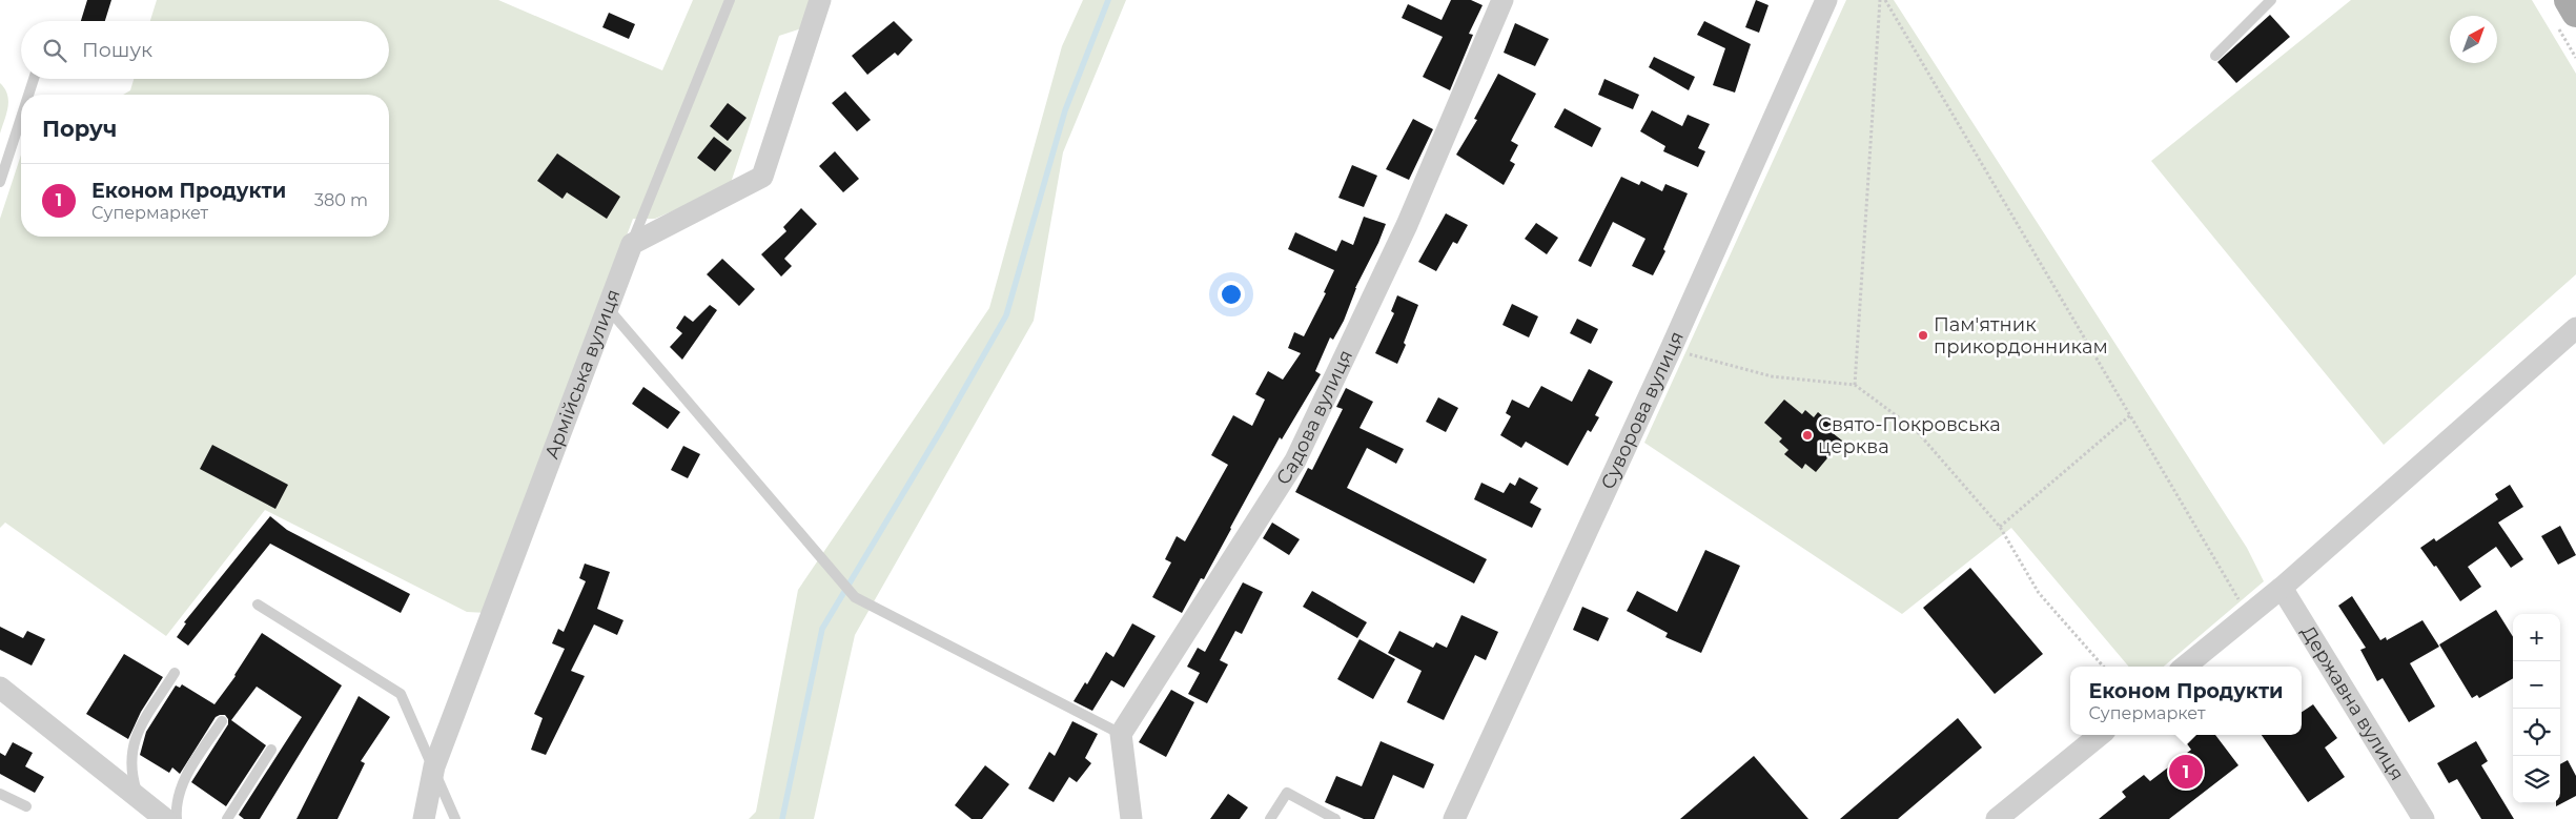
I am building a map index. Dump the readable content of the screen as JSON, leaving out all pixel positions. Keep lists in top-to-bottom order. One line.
{"streets":{"street":["Армійська вулиця","Суворова вулиця","Садова вулиця","Державна вулиця"]},"places":["Пам'ятник прикордонникам","Свято-Покровська церква"],"north":"top right","page":{"search":"Пошук","heading":"Поруч","list":[{"mark":"1","name":"Економ Продукти","note":"Супермаркет","value":"380 m"}],"map_buttons":["+","−"],"popup":["Економ Продукти","Супермаркет"],"pins":"1"}}
